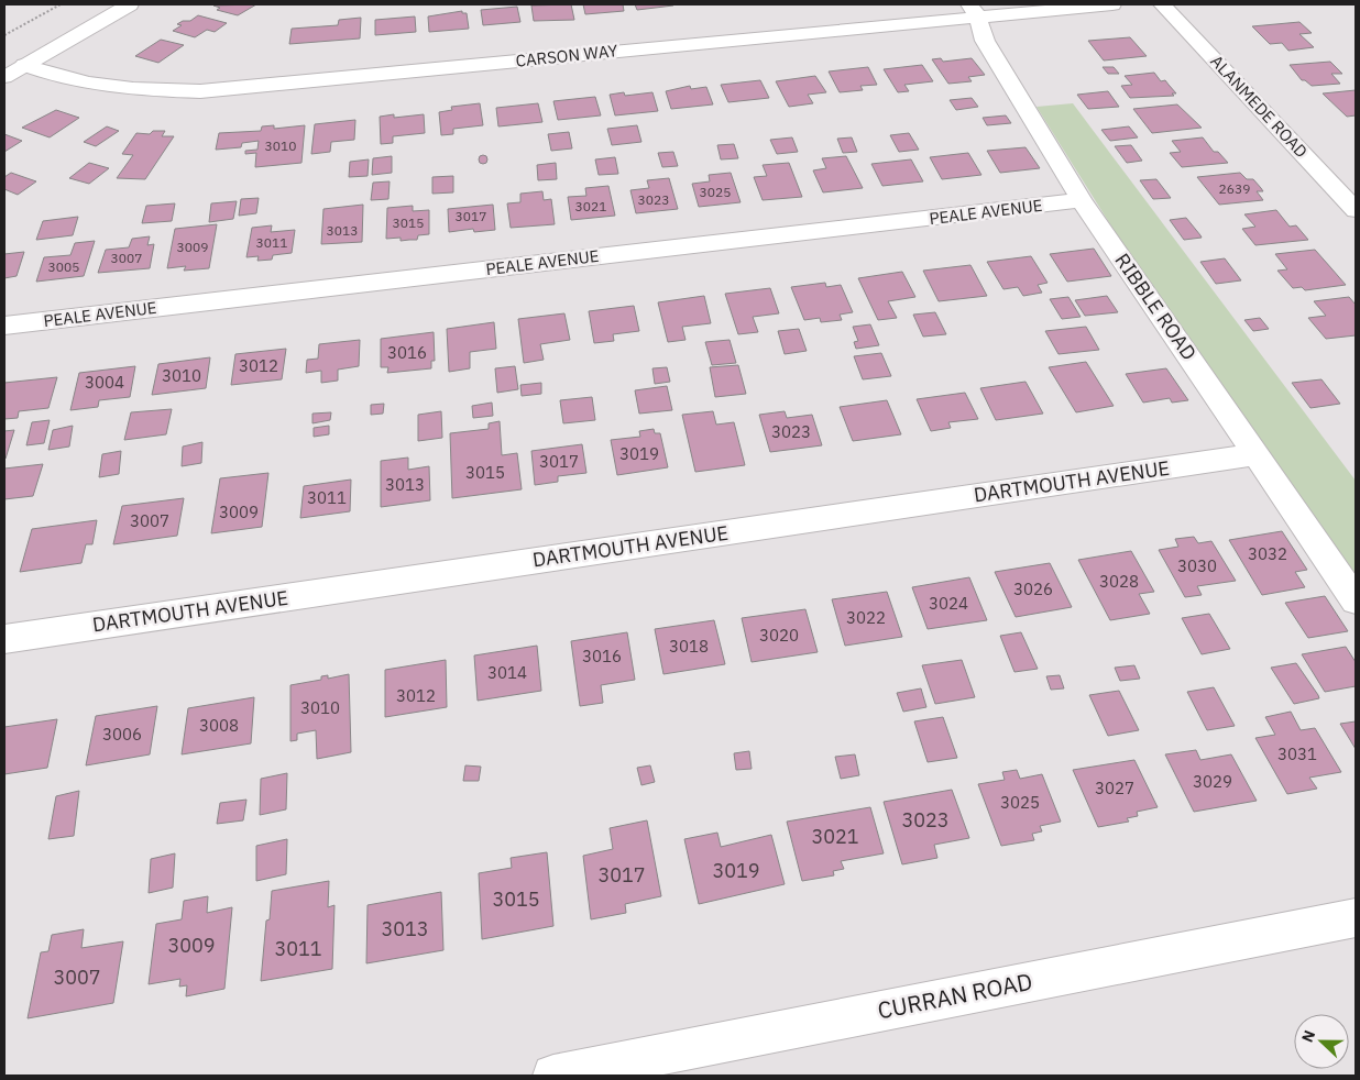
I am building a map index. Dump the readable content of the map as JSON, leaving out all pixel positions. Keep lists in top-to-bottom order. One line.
{"streets":{"street":["CARSON WAY","ALANMEDE ROAD","PEALE AVENUE","RIBBLE ROAD","DARTMOUTH AVENUE","CURRAN ROAD"]},"crossings":[["CARSON WAY","RIBBLE ROAD"],["PEALE AVENUE","RIBBLE ROAD"],["RIBBLE ROAD","DARTMOUTH AVENUE"]],"house_numbers":["3010","2639","3025","3023","3021","3017","3015","3013","3011","3009","3007","3005","3016","3012","3010","3004","3023","3019","3017","3015","3013","3011","3009","3007","3032","3030","3028","3026","3024","3022","3020","3018","3016","3014","3012","3010","3008","3006","3031","3029","3027","3025","3023","3021","3019","3017","3015","3013","3009","3011","3007"],"north":"left"}
